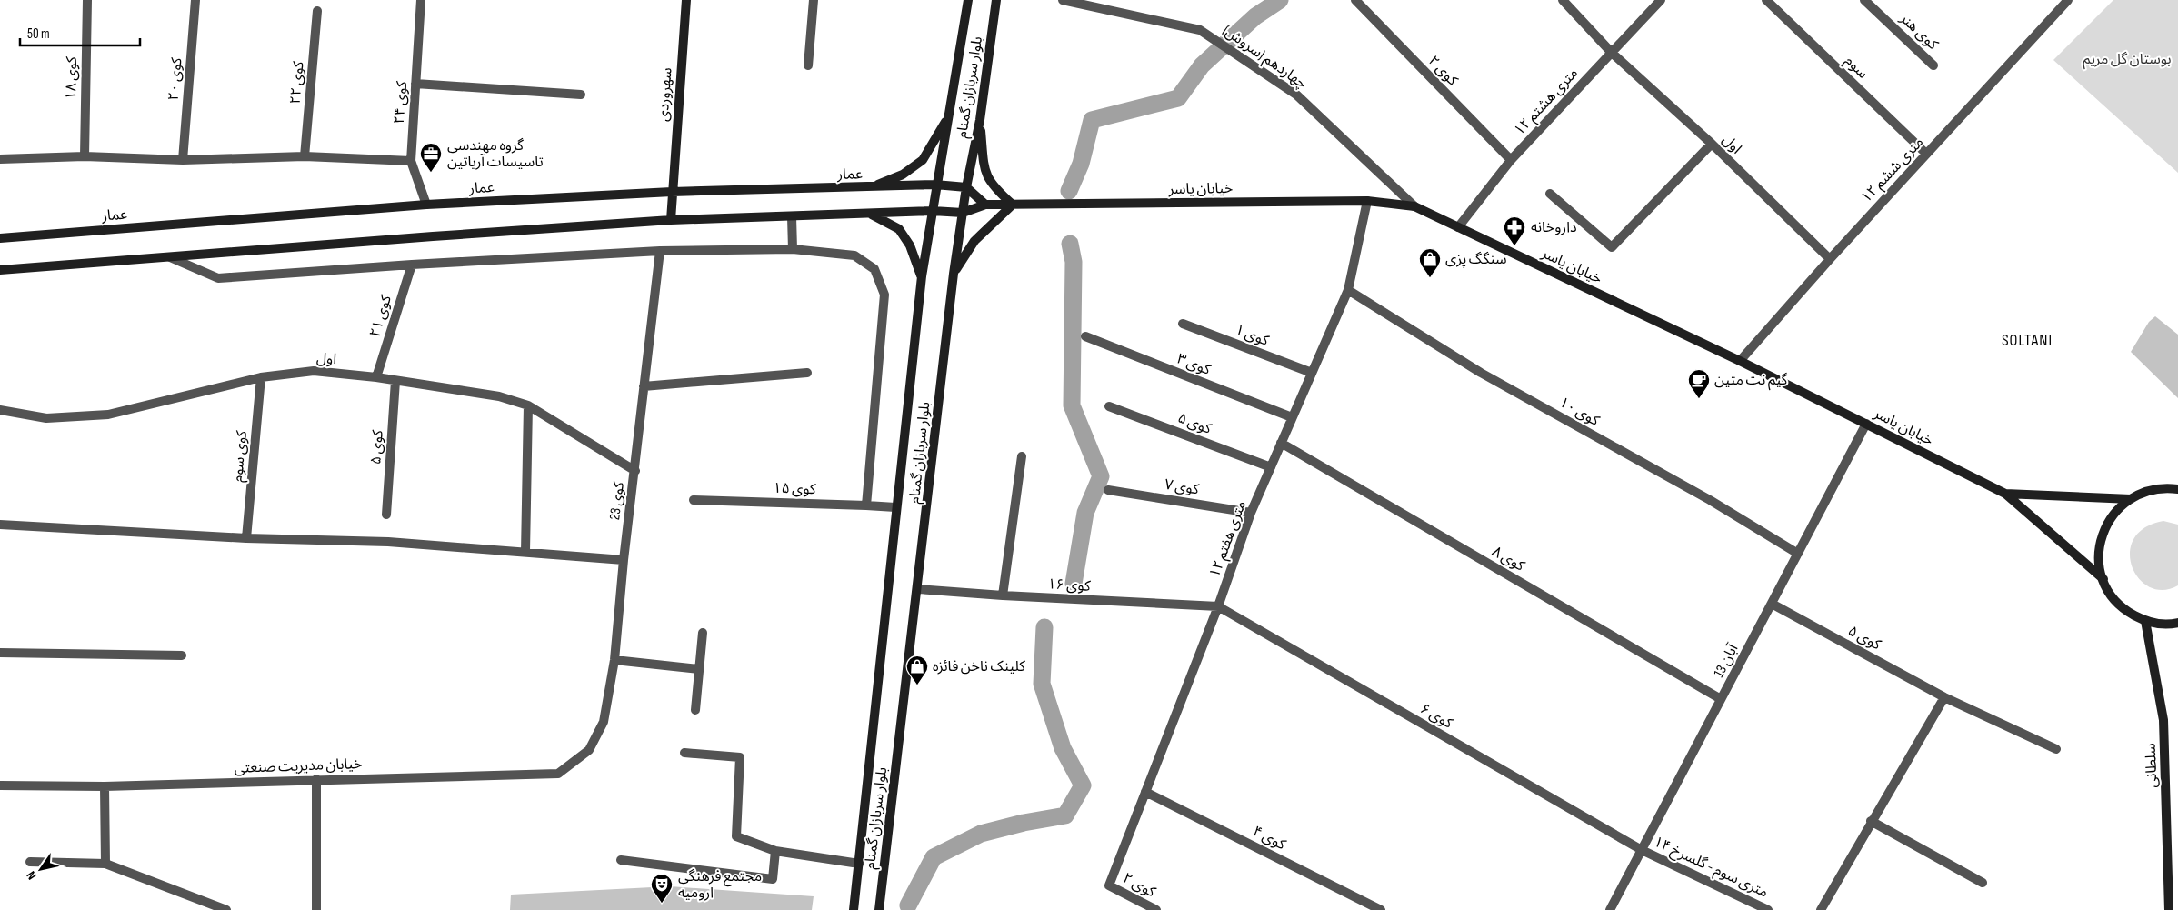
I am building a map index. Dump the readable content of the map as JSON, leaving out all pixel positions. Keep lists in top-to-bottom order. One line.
{"streets":{"street":["کوی هنر","چهاردهم (سروش)","سوم","کوی ۲","کوی ۱۸","کوی ۲۰","کوی ۲۲","بلوار سربازان گمنام","سهروردی","۱۲ متری هشتم","کوی ۲۴","اول","۱۲ متری ششم","عمار","خیابان یاسر","کوی ۲۱","کوی ۱","کوی ۳","کوی ۱۰","کوی ۵","کوی سوم","کوی ۷","کوی ۱۵","کوی 23","۱۲ متری هفتم","کوی ۸","کوی ۱۶","13 آبان","کوی ۶","سلطانی","خیابان مدیریت صنعتی","کوی ۴","۱۴ متری سوم - گلسرخ"]},"crossings":[["چهاردهم (سروش)","خیابان یاسر"],["سوم","۱۲ متری ششم"],["کوی ۲","۱۲ متری هشتم"],["کوی ۲","۱۲ متری هفتم"],["بلوار سربازان گمنام","عمار"],["بلوار سربازان گمنام","خیابان یاسر"],["بلوار سربازان گمنام","کوی ۱۵"],["بلوار سربازان گمنام","کوی ۱۶"],["سهروردی","عمار"],["۱۲ متری هشتم","اول"],["۱۲ متری هشتم","خیابان یاسر"],["کوی ۲۴","عمار"],["اول","۱۲ متری ششم"],["اول","کوی ۲۱"],["اول","کوی ۵"],["اول","کوی سوم"],["اول","کوی 23"],["۱۲ متری ششم","خیابان یاسر"],["خیابان یاسر","۱۲ متری هفتم"],["خیابان یاسر","13 آبان"],["کوی ۱","۱۲ متری هفتم"],["کوی ۳","۱۲ متری هفتم"],["کوی ۱۰","۱۲ متری هفتم"],["کوی ۱۰","13 آبان"],["کوی ۵","۱۲ متری هفتم"],["کوی ۵","13 آبان"],["کوی ۷","۱۲ متری هفتم"],["کوی 23","خیابان مدیریت صنعتی"],["۱۲ متری هفتم","کوی ۸"],["۱۲ متری هفتم","کوی ۱۶"],["۱۲ متری هفتم","کوی ۶"],["۱۲ متری هفتم","کوی ۴"],["کوی ۸","13 آبان"],["کوی ۱۶","کوی ۶"],["13 آبان","کوی ۶"],["13 آبان","۱۴ متری سوم - گلسرخ"],["کوی ۶","۱۴ متری سوم - گلسرخ"]],"districts":["SOLTANI"],"parks":["بوستان گل مریم"],"places":{"office":["گروه مهندسی تاسیسات آریاتین"],"pharmacy":["داروخانه"],"shop":["سنگگ پزی","کلینک ناخن فائزه"],"cafe":["گیم نت متین"],"theatre":["مجتمع فرهنگی ارومیه"]},"scale_bar":"50 m","north":"bottom left"}
